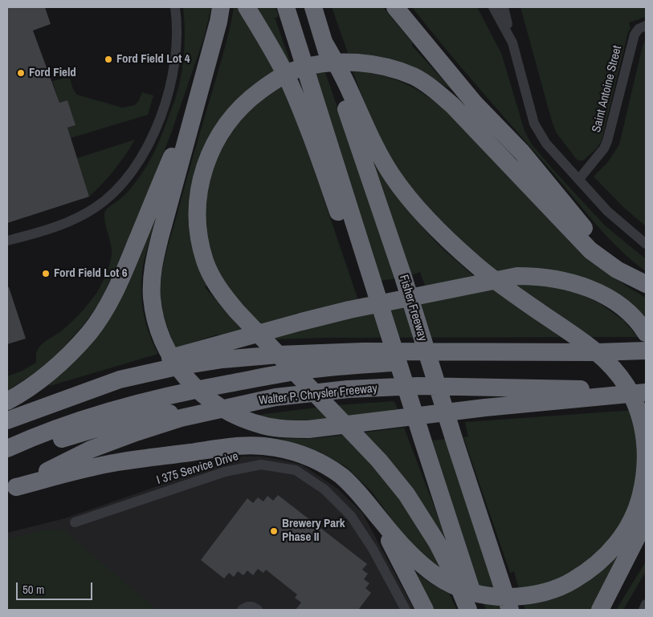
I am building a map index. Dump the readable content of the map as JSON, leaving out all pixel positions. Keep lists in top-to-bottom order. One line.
{"streets":{"highway":["Fisher Freeway","Walter P. Chrysler Freeway"],"street":["Saint Antoine Street","I 375 Service Drive"]},"places":["Ford Field Lot 4","Ford Field","Ford Field Lot 6","Brewery Park Phase II"],"scale_bar":"50 m"}
